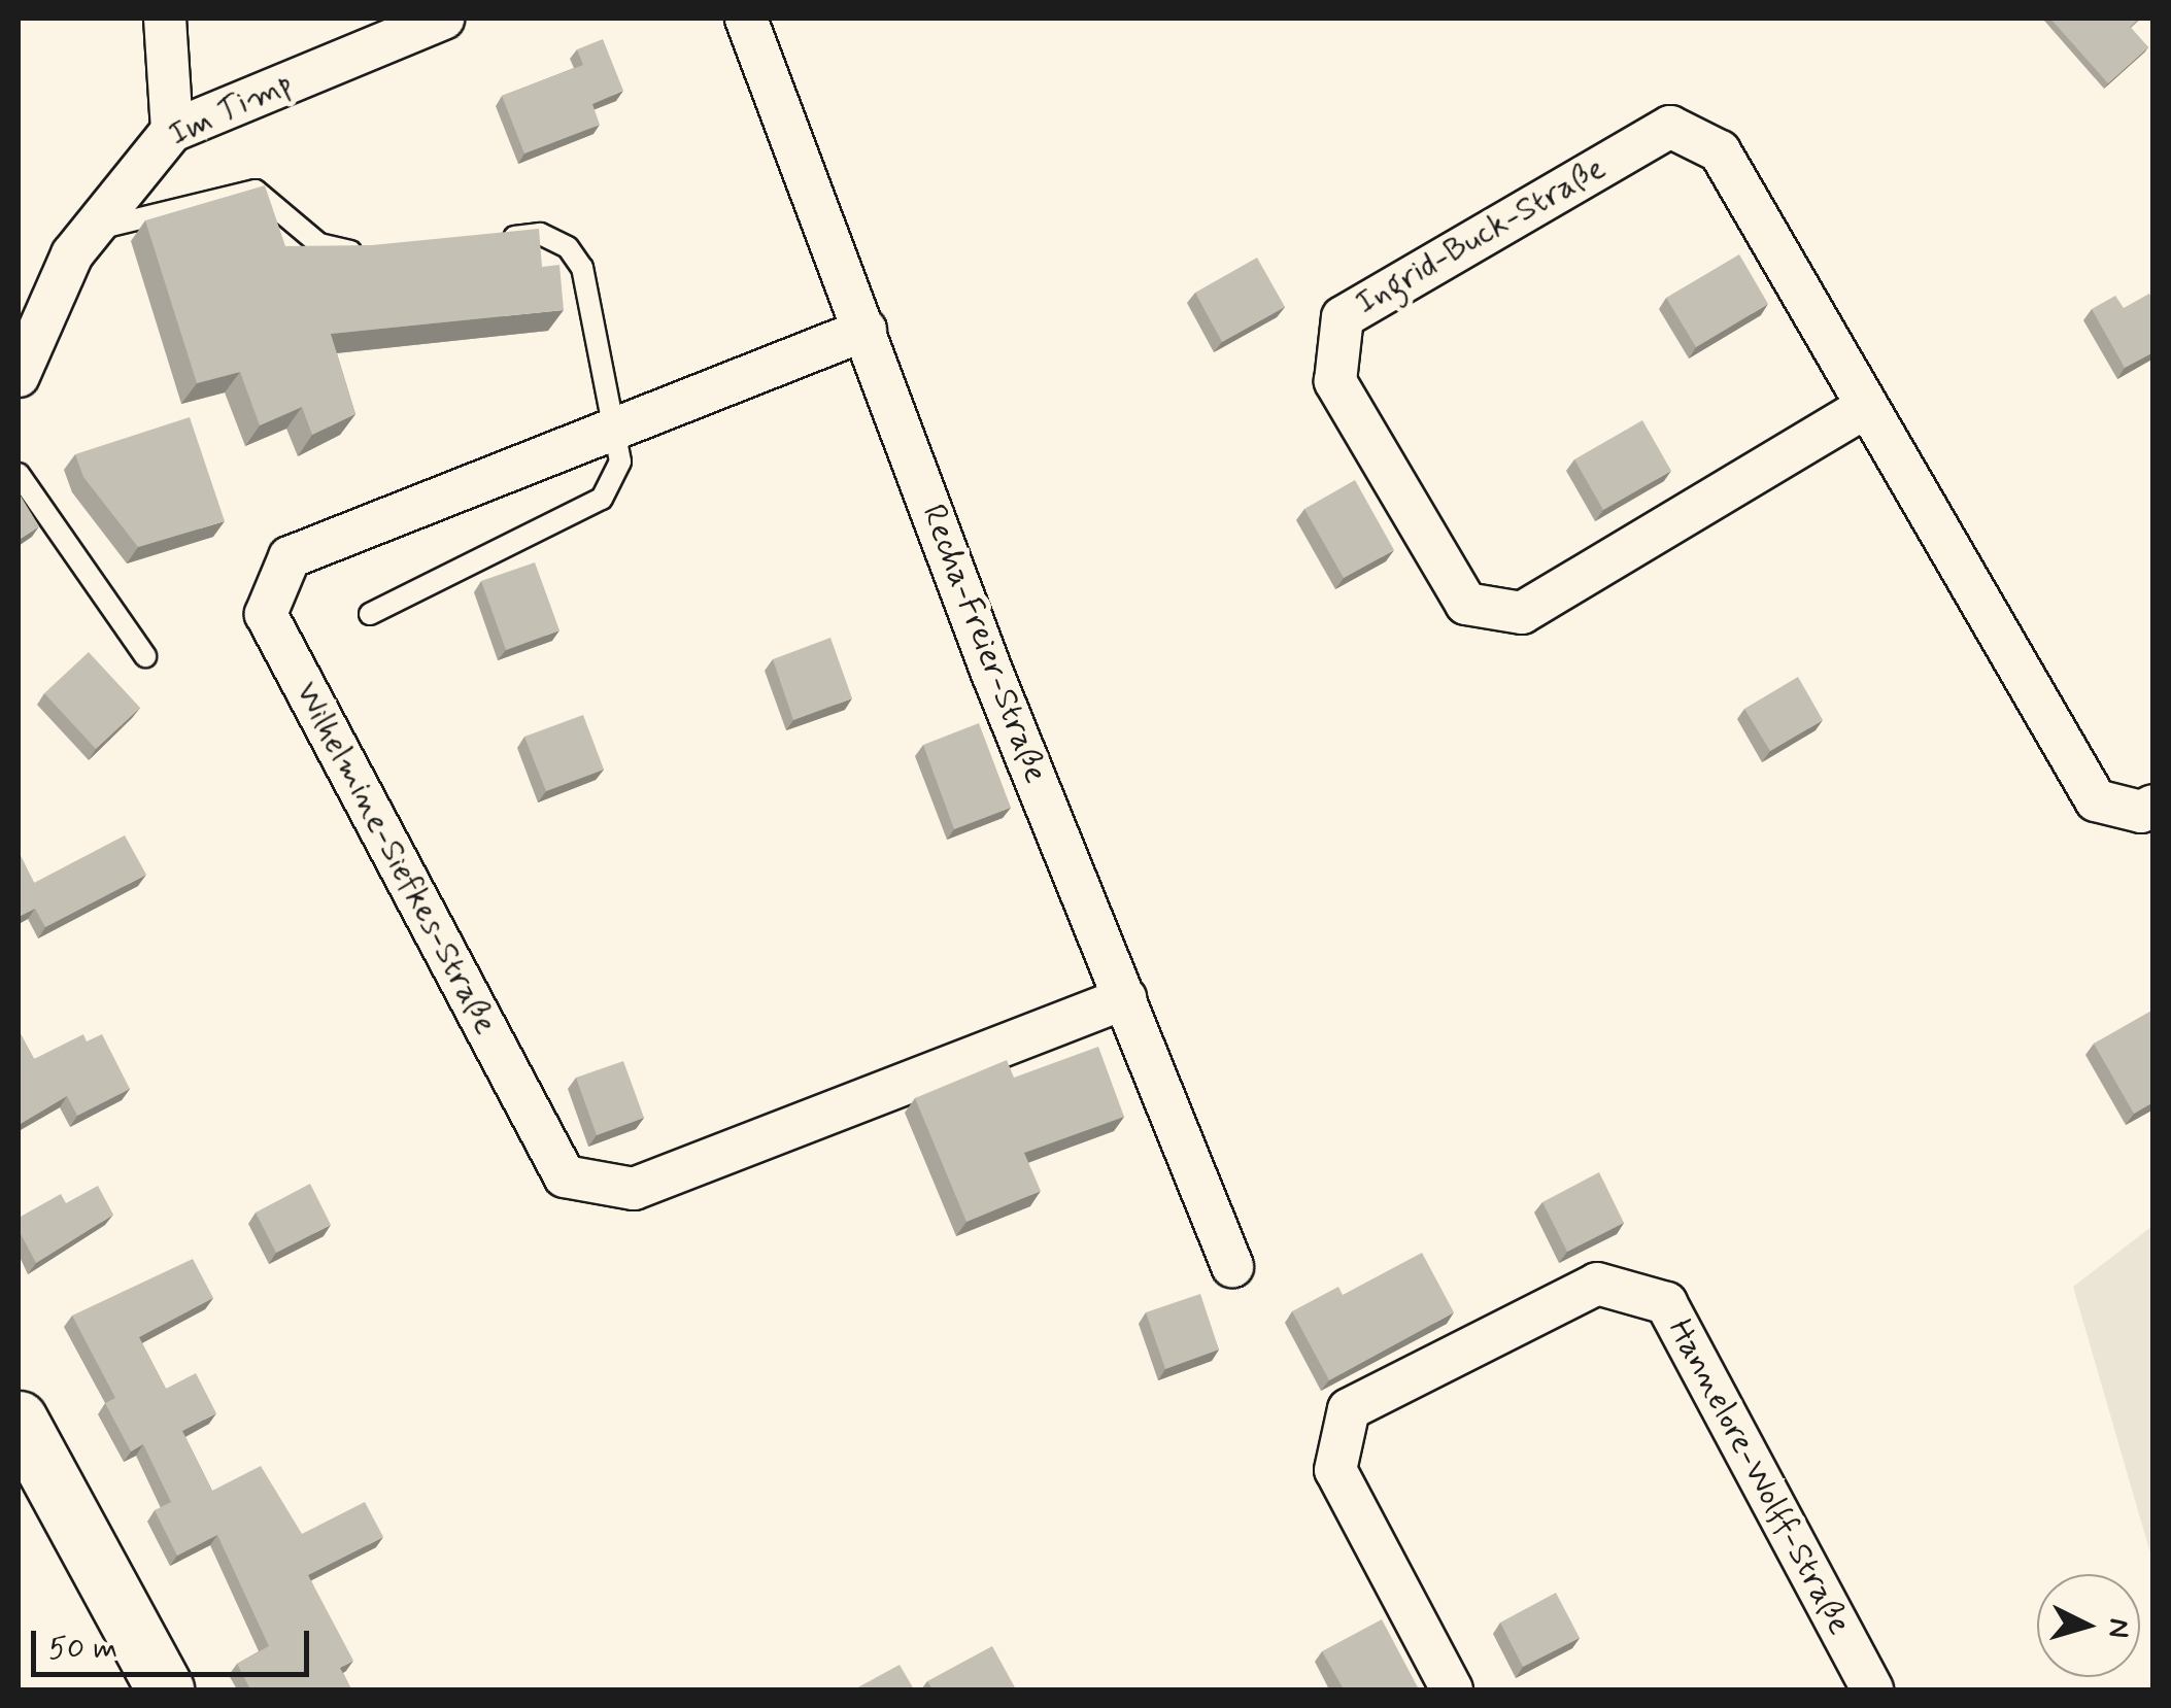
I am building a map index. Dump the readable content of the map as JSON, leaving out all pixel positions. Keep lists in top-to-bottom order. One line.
{"streets":{"street":["Im Timp","Ingrid-Buck-Straße","Recha-Freier-Straße","Wilhelmine-Siefkes-Straße","Hannelore-Wolff-Straße"]},"crossings":[["Recha-Freier-Straße","Wilhelmine-Siefkes-Straße"]],"scale_bar":"50 m","north":"right"}
